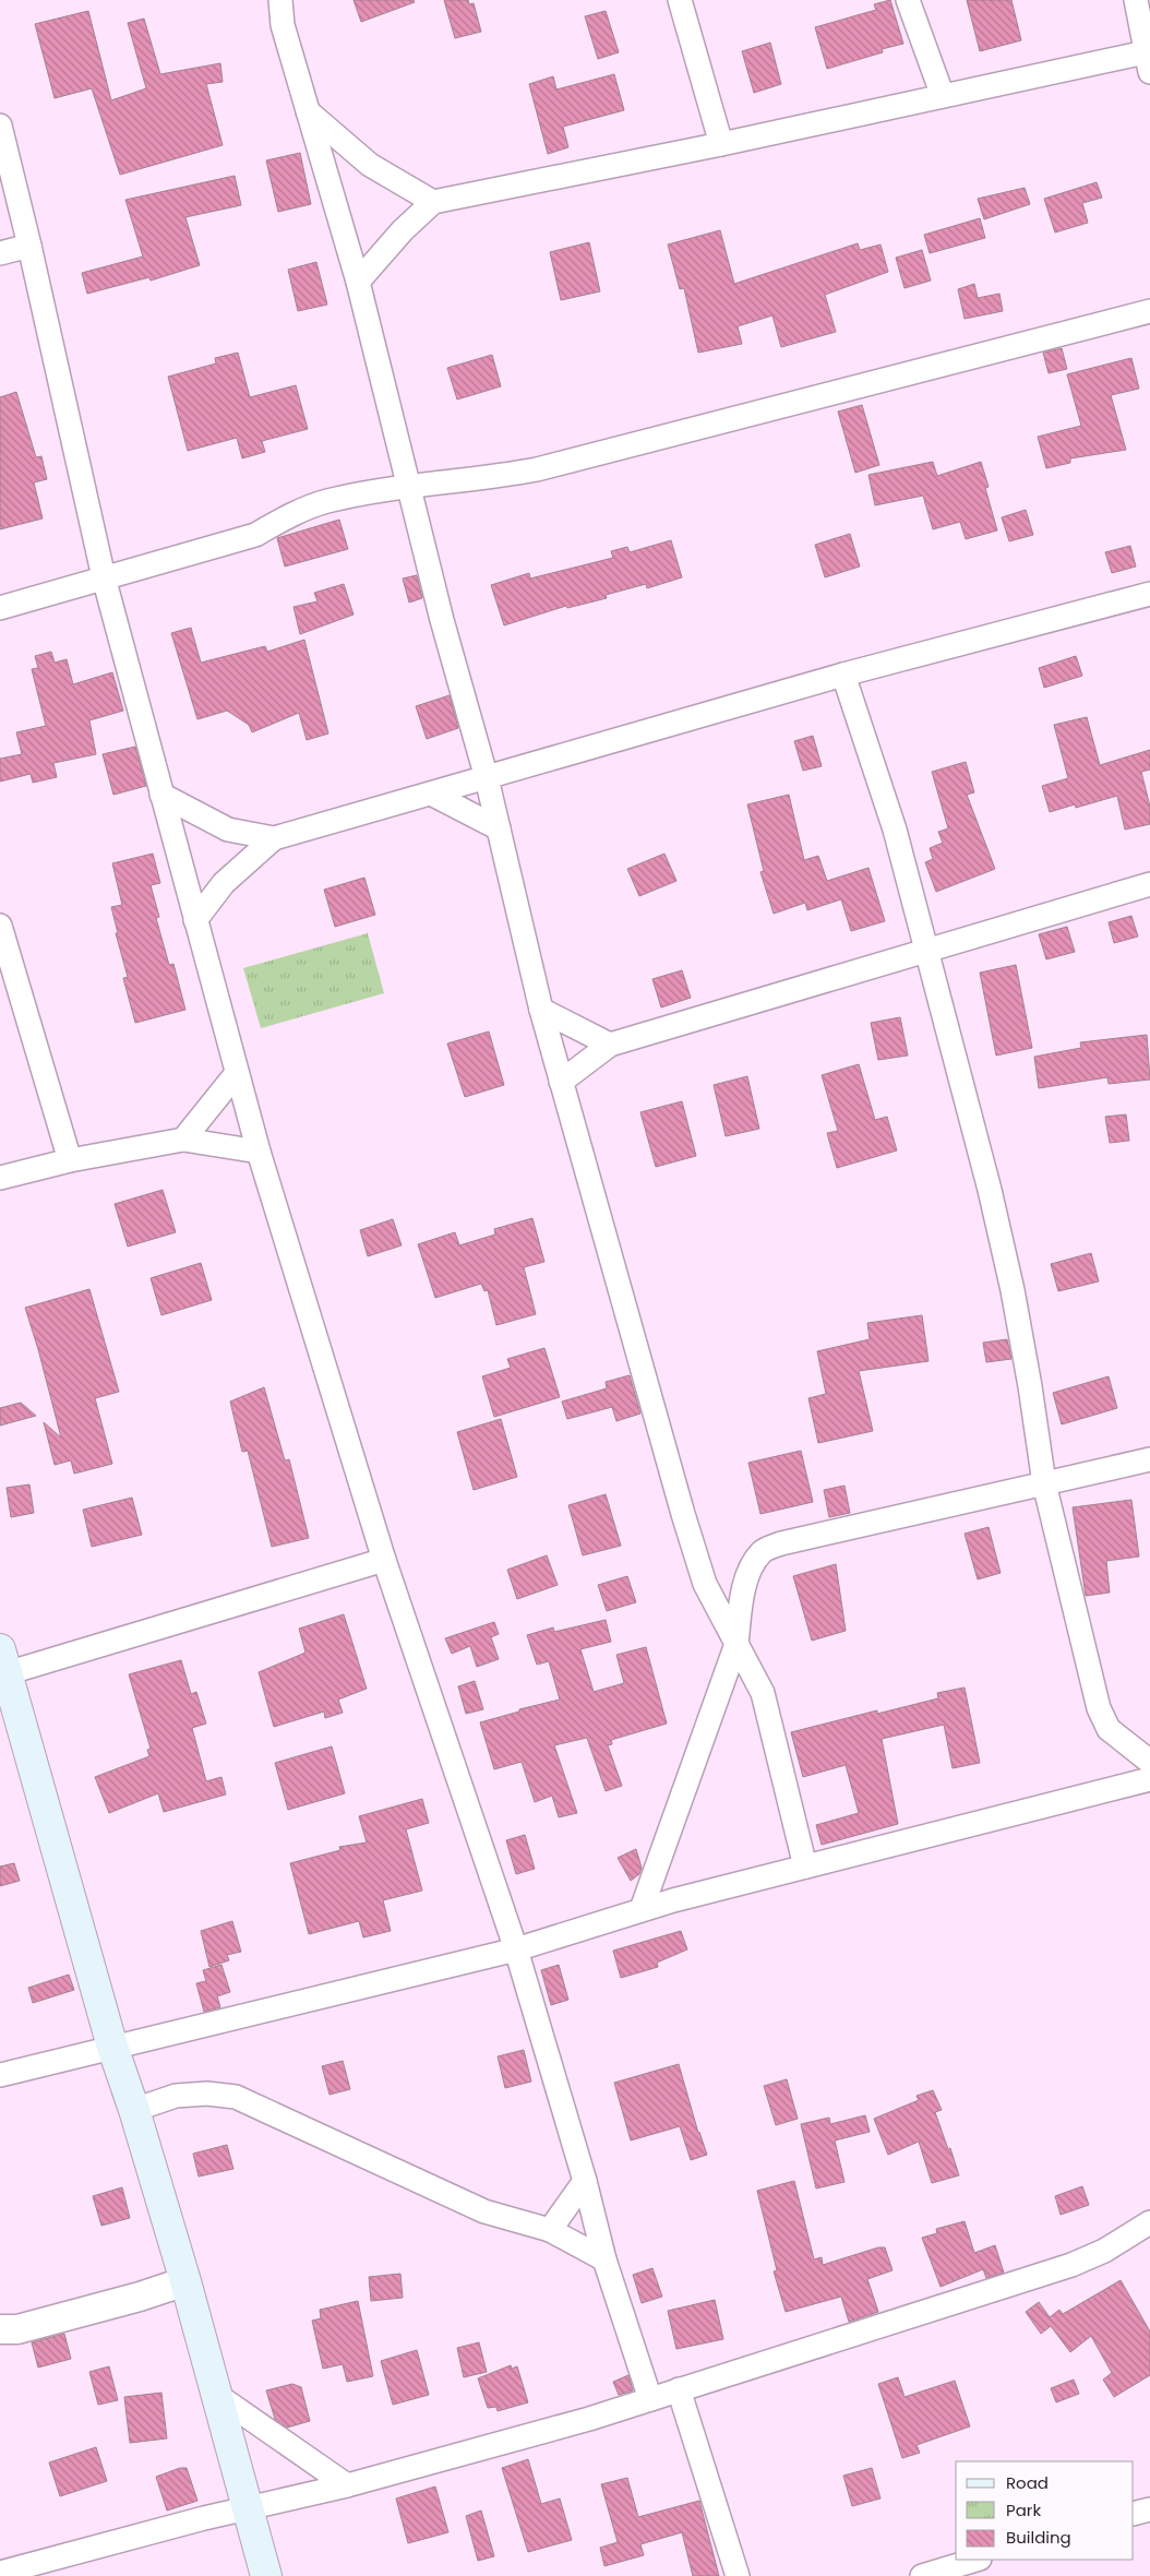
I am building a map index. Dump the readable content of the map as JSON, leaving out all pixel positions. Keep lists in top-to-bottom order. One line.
{"legend":["Road","Park","Building"]}
